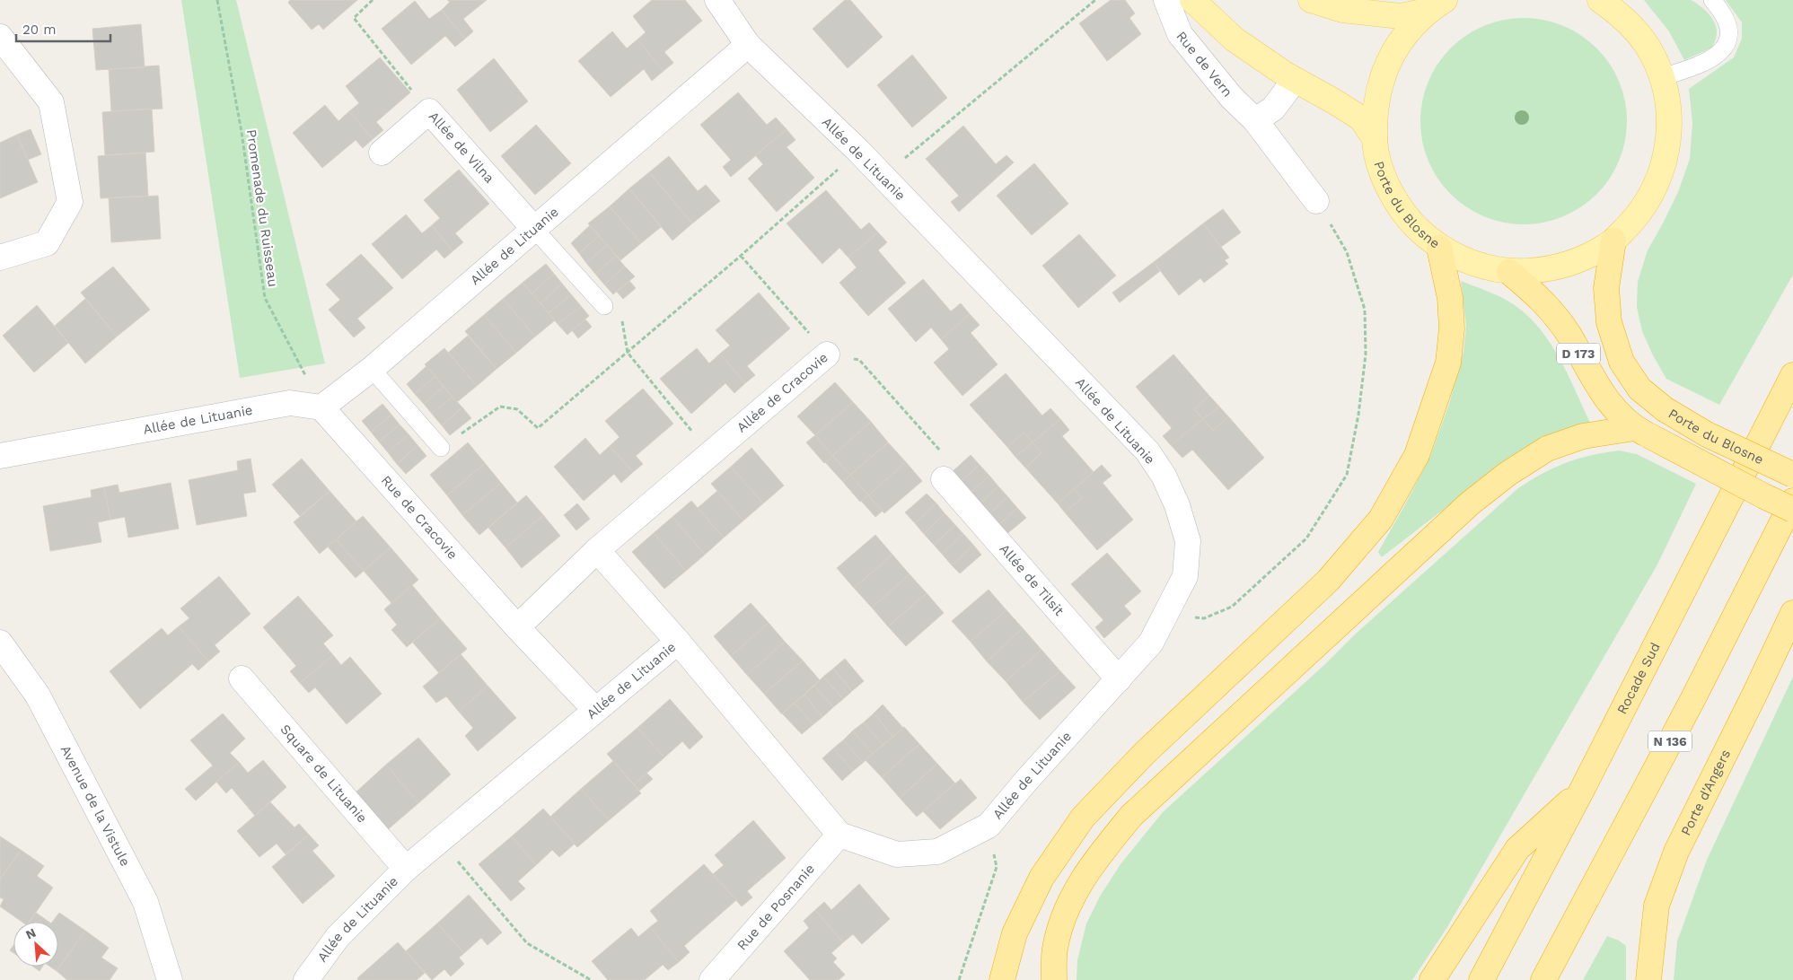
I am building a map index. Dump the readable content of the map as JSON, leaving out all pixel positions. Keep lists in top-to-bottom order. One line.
{"streets":{"highway":["Porte du Blosne","D 173","Rocade Sud","N 136","Porte d'Angers"],"street":["Rue de Vern","Allée de Vilna","Allée de Lituanie","Allée de Cracovie","Rue de Cracovie","Allée de Tilsit","Square de Lituanie","Avenue de la Vistule","Rue de Posnanie"],"path":["Promenade du Ruisseau"]},"crossings":[["Allée de Vilna","Allée de Lituanie"],["Allée de Lituanie","Promenade du Ruisseau"],["Allée de Lituanie","Rue de Cracovie"],["Allée de Lituanie","Allée de Tilsit"],["Allée de Lituanie","Square de Lituanie"],["Allée de Lituanie","Rue de Posnanie"],["Porte du Blosne","D 173"],["Promenade du Ruisseau","Rue de Cracovie"],["Allée de Cracovie","Rue de Cracovie"],["Allée de Cracovie","Allée de Tilsit"]],"scale_bar":"20 m","north":"top left"}
